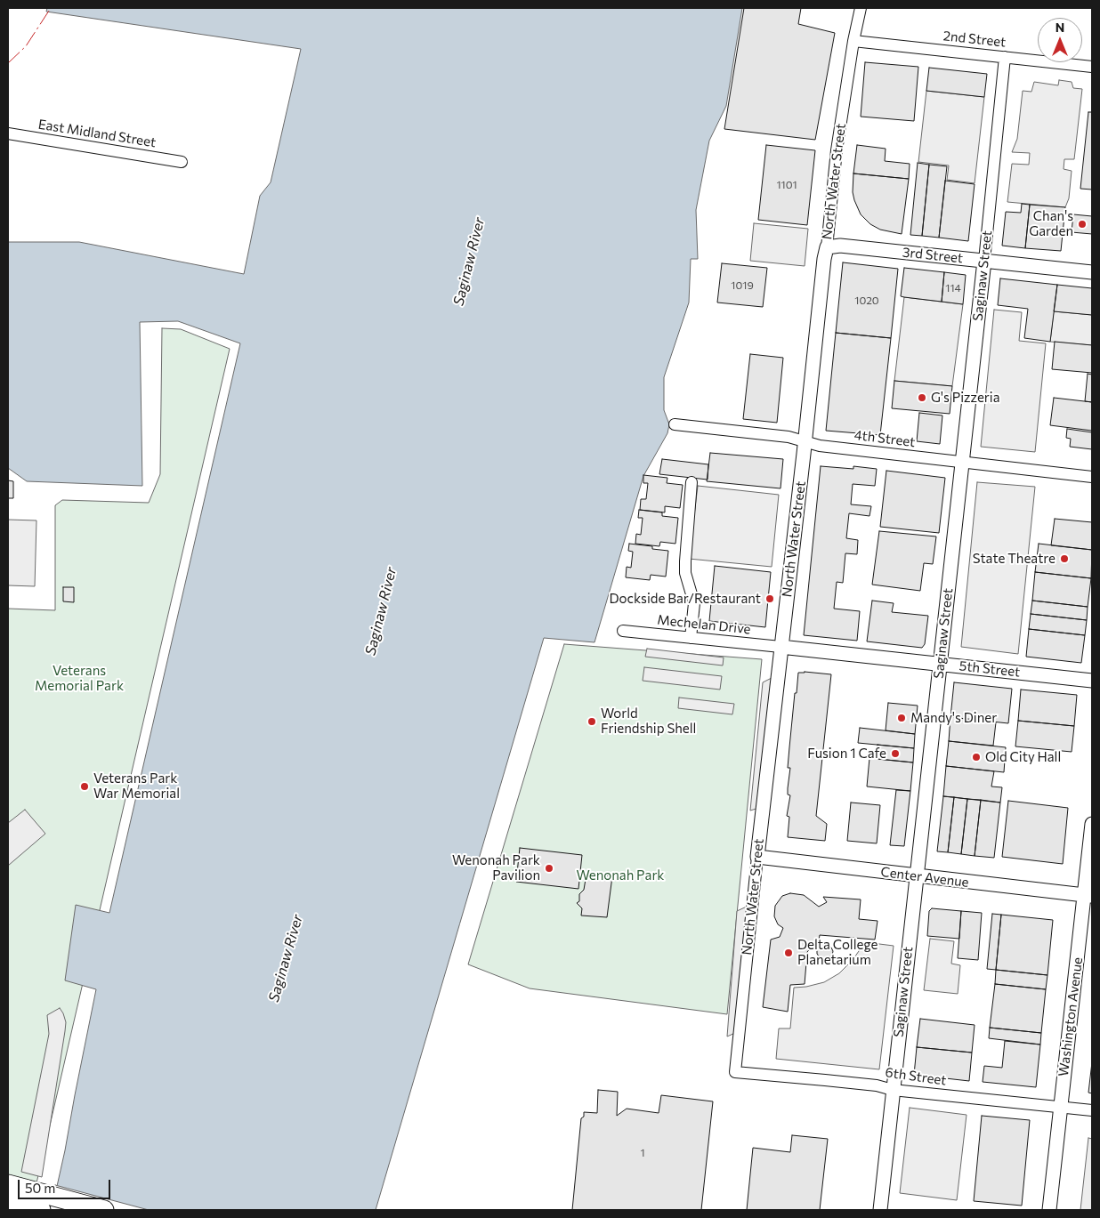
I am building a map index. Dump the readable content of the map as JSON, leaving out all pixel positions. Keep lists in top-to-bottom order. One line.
{"streets":{"street":["2nd Street","East Midland Street","North Water Street","3rd Street","Saginaw Street","4th Street","Mechelan Drive","5th Street","Center Avenue","Washington Avenue","6th Street"]},"crossings":[["2nd Street","North Water Street"],["2nd Street","Saginaw Street"],["North Water Street","3rd Street"],["North Water Street","4th Street"],["North Water Street","Mechelan Drive"],["North Water Street","5th Street"],["North Water Street","Center Avenue"],["North Water Street","6th Street"],["3rd Street","Saginaw Street"],["Saginaw Street","4th Street"],["Saginaw Street","5th Street"],["Saginaw Street","Center Avenue"],["Saginaw Street","6th Street"],["Mechelan Drive","5th Street"],["Center Avenue","Washington Avenue"],["Washington Avenue","6th Street"]],"water":["Saginaw River"],"parks":["Veterans Memorial Park","Wenonah Park"],"places":["Chan's Garden","G's Pizzeria","State Theatre","Dockside Bar/Restaurant","Mandy's Diner","World Friendship Shell","Fusion 1 Cafe","Old City Hall","Veterans Park War Memorial","Wenonah Park Pavilion","Delta College Planetarium"],"house_numbers":["1101","1019","114","1020","1"],"scale_bar":"50 m","north":"top"}
